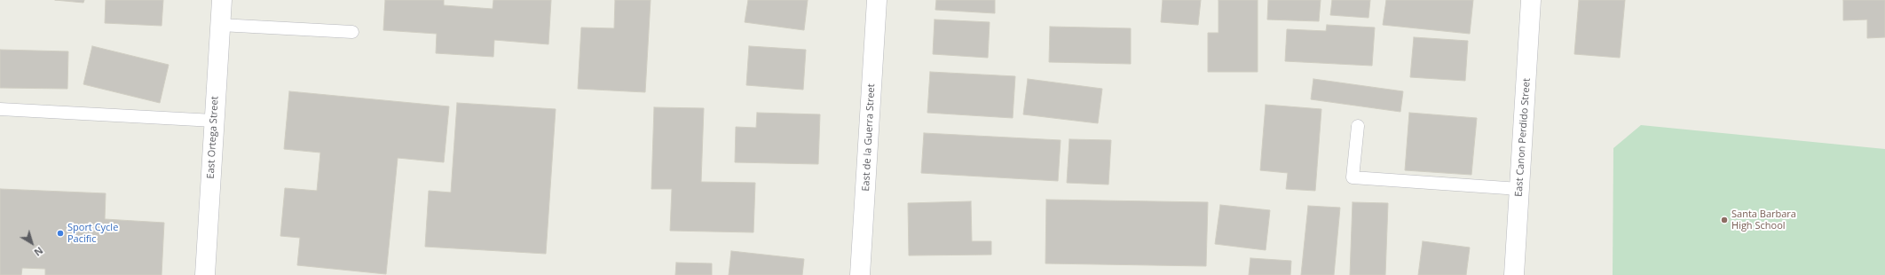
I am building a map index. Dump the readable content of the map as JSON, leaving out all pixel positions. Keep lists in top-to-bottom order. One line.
{"streets":{"street":["East Ortega Street","East de la Guerra Street","East Canon Perdido Street"]},"places":["Santa Barbara High School","Sport Cycle Pacific"],"north":"bottom right"}
